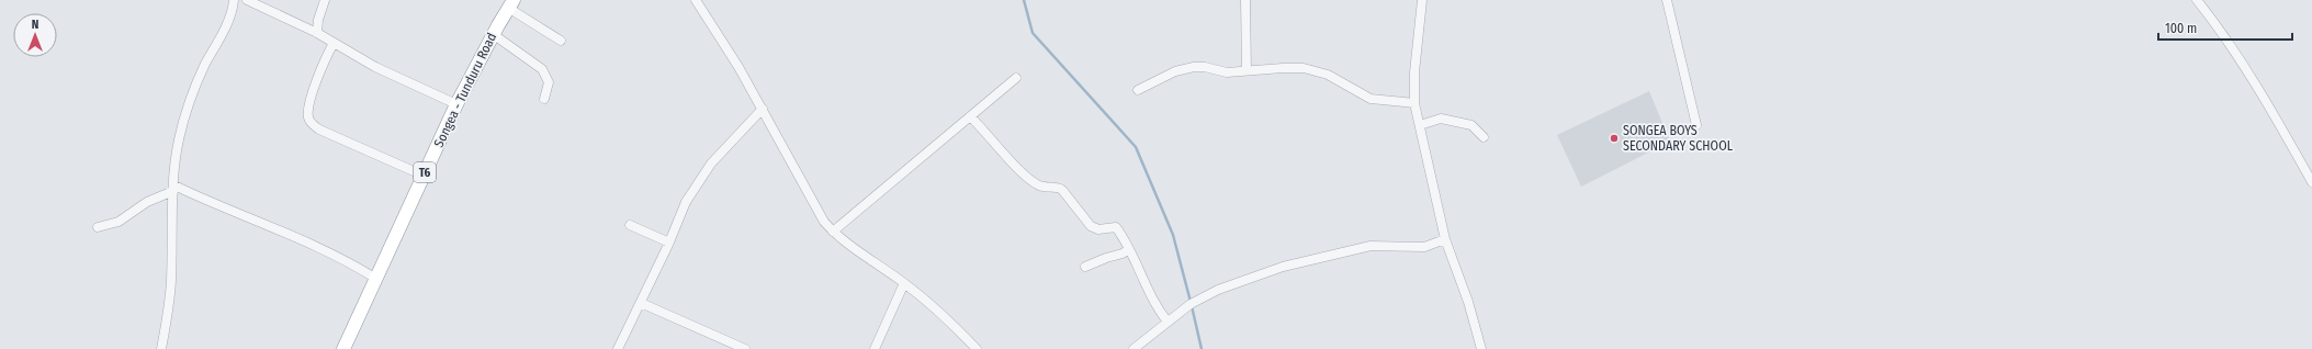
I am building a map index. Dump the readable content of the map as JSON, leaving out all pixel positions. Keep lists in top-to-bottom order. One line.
{"streets":{"highway":["Songea - Tunduru Road","T6"]},"places":["SONGEA BOYS SECONDARY SCHOOL"],"scale_bar":"100 m","north":"top"}
